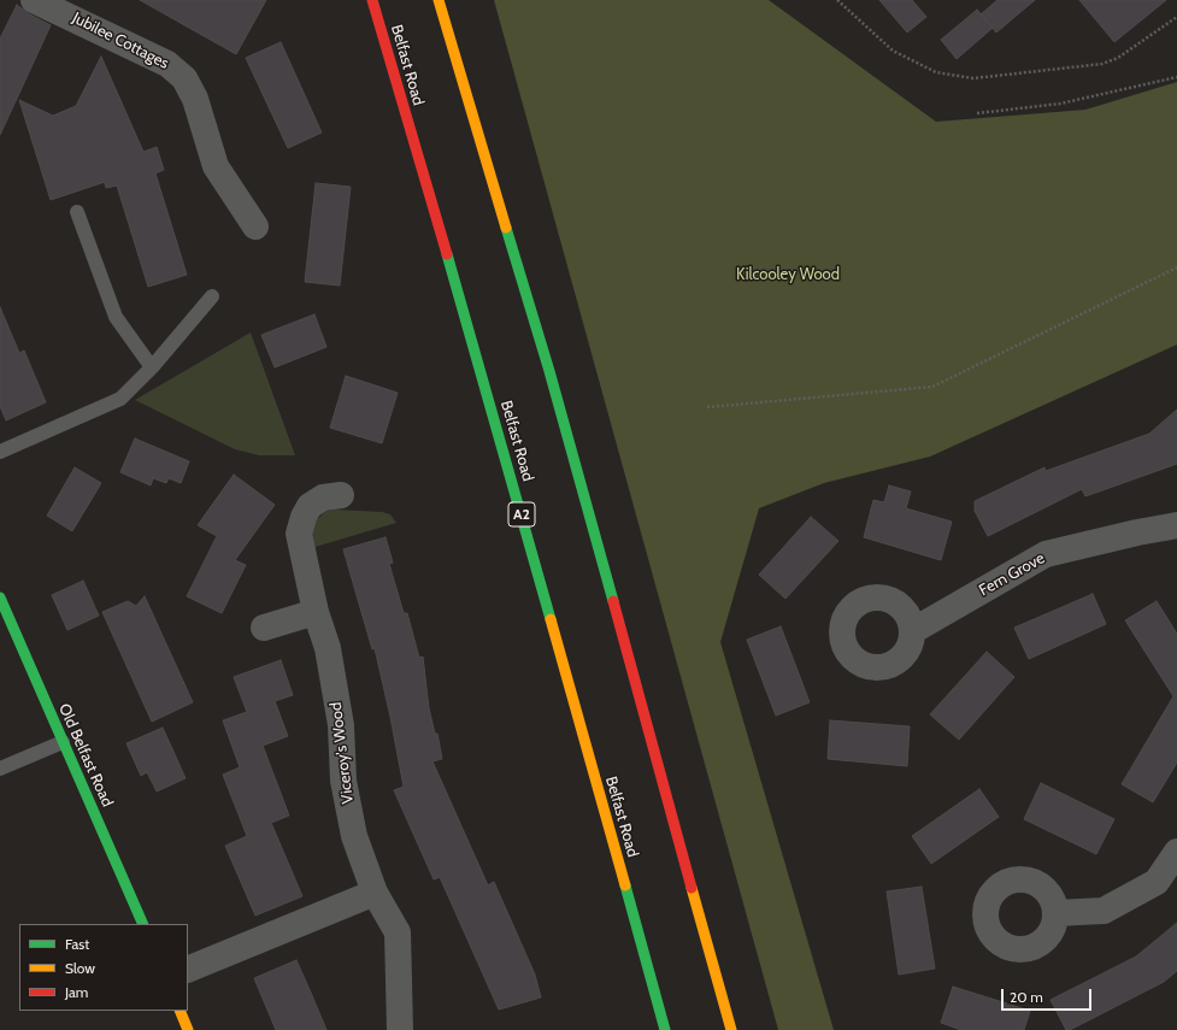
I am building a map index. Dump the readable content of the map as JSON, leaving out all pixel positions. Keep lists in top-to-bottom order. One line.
{"streets":{"main road":["Belfast Road","A2","Old Belfast Road"],"street":["Jubilee Cottages","Fern Grove","Viceroy's Wood"]},"parks":["Kilcooley Wood"],"legend":["Fast","Slow","Jam"],"scale_bar":"20 m"}
